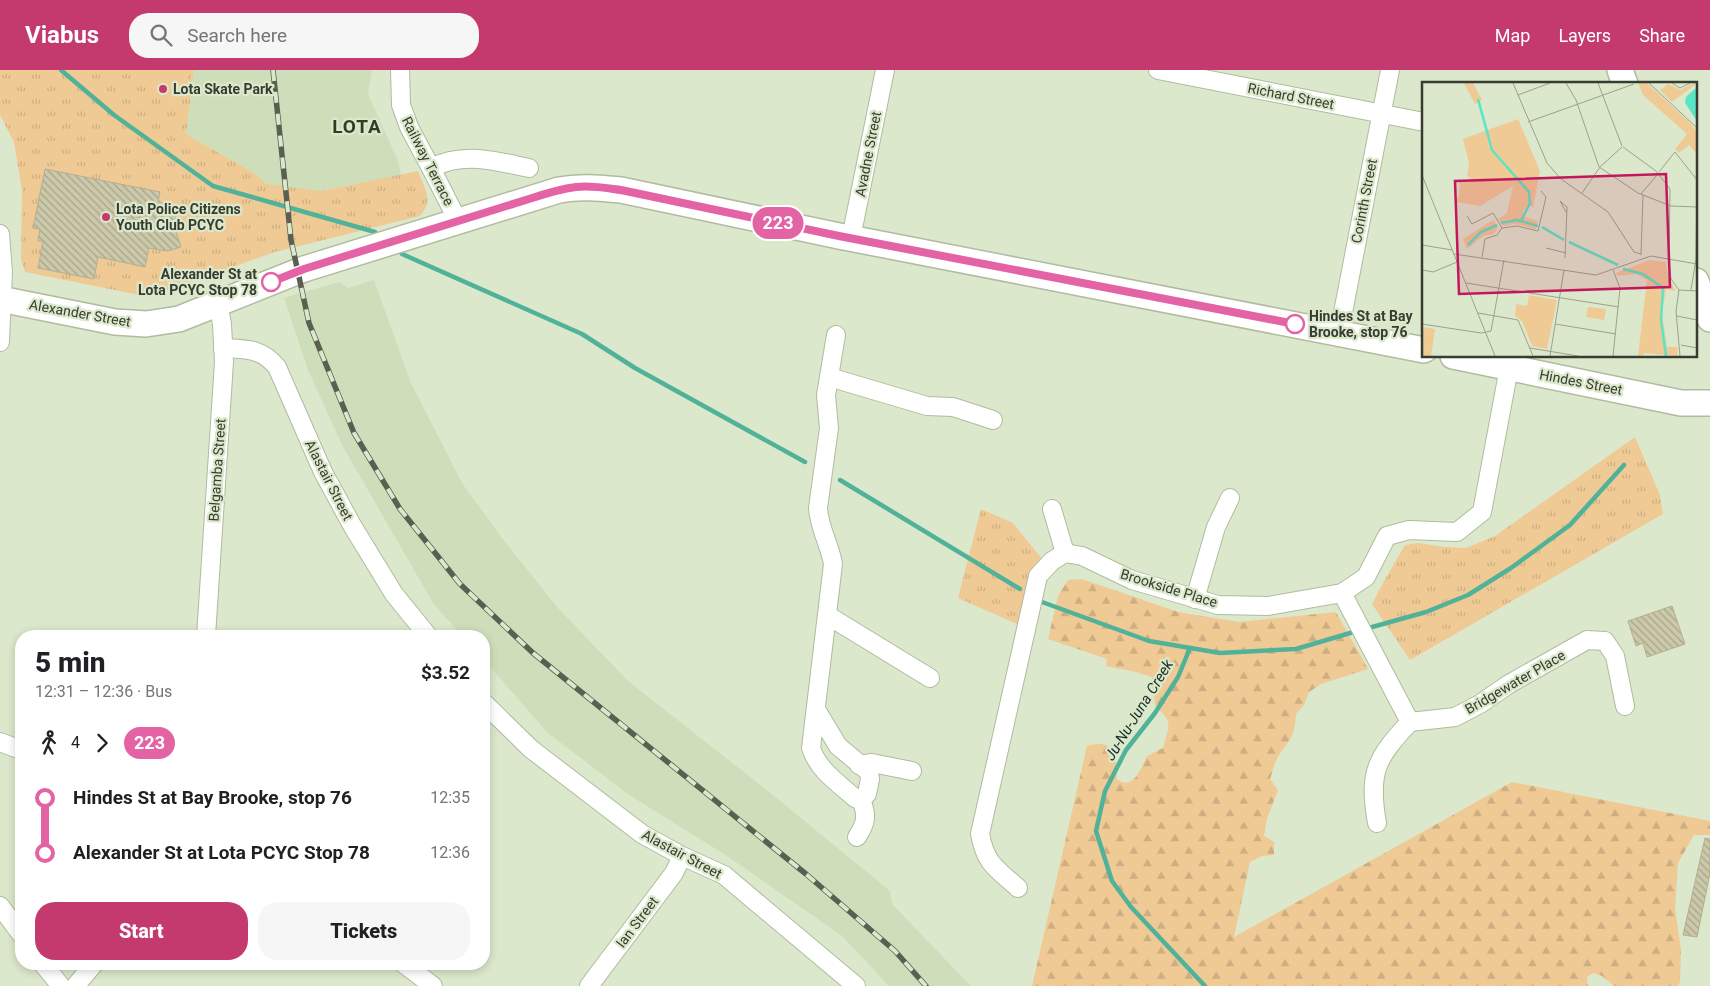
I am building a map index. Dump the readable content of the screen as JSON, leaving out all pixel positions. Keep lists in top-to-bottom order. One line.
{"streets":{"street":["Richard Street","Avadne Street","Railway Terrace","Corinth Street","Alexander Street","Hindes Street","Belgamba Street","Alastair Street","Brookside Place","Bridgewater Place","Ian Street"]},"crossings":[["Richard Street","Corinth Street"],["Alexander Street","Belgamba Street"],["Hindes Street","Brookside Place"],["Belgamba Street","Alastair Street"],["Alastair Street","Ian Street"]],"districts":["LOTA"],"water":["Ju-Nu-Juna Creek"],"places":["Lota Skate Park","Lota Police Citizens Youth Club PCYC","Alexander St at Lota PCYC Stop 78","Hindes St at Bay Brooke, stop 76"],"lines":["bus line 223"],"page":{"header":"Viabus","search":"Search here","nav":["Map","Layers","Share"],"on_map":"223","heading":["5 min","12:31 – 12:36 · Bus","$3.52"],"legs":["4","223"],"list":[{"name":"Hindes St at Bay Brooke, stop 76","value":"12:35"},{"name":"Alexander St at Lota PCYC Stop 78","value":"12:36"}],"buttons":["Start","Tickets"]}}
